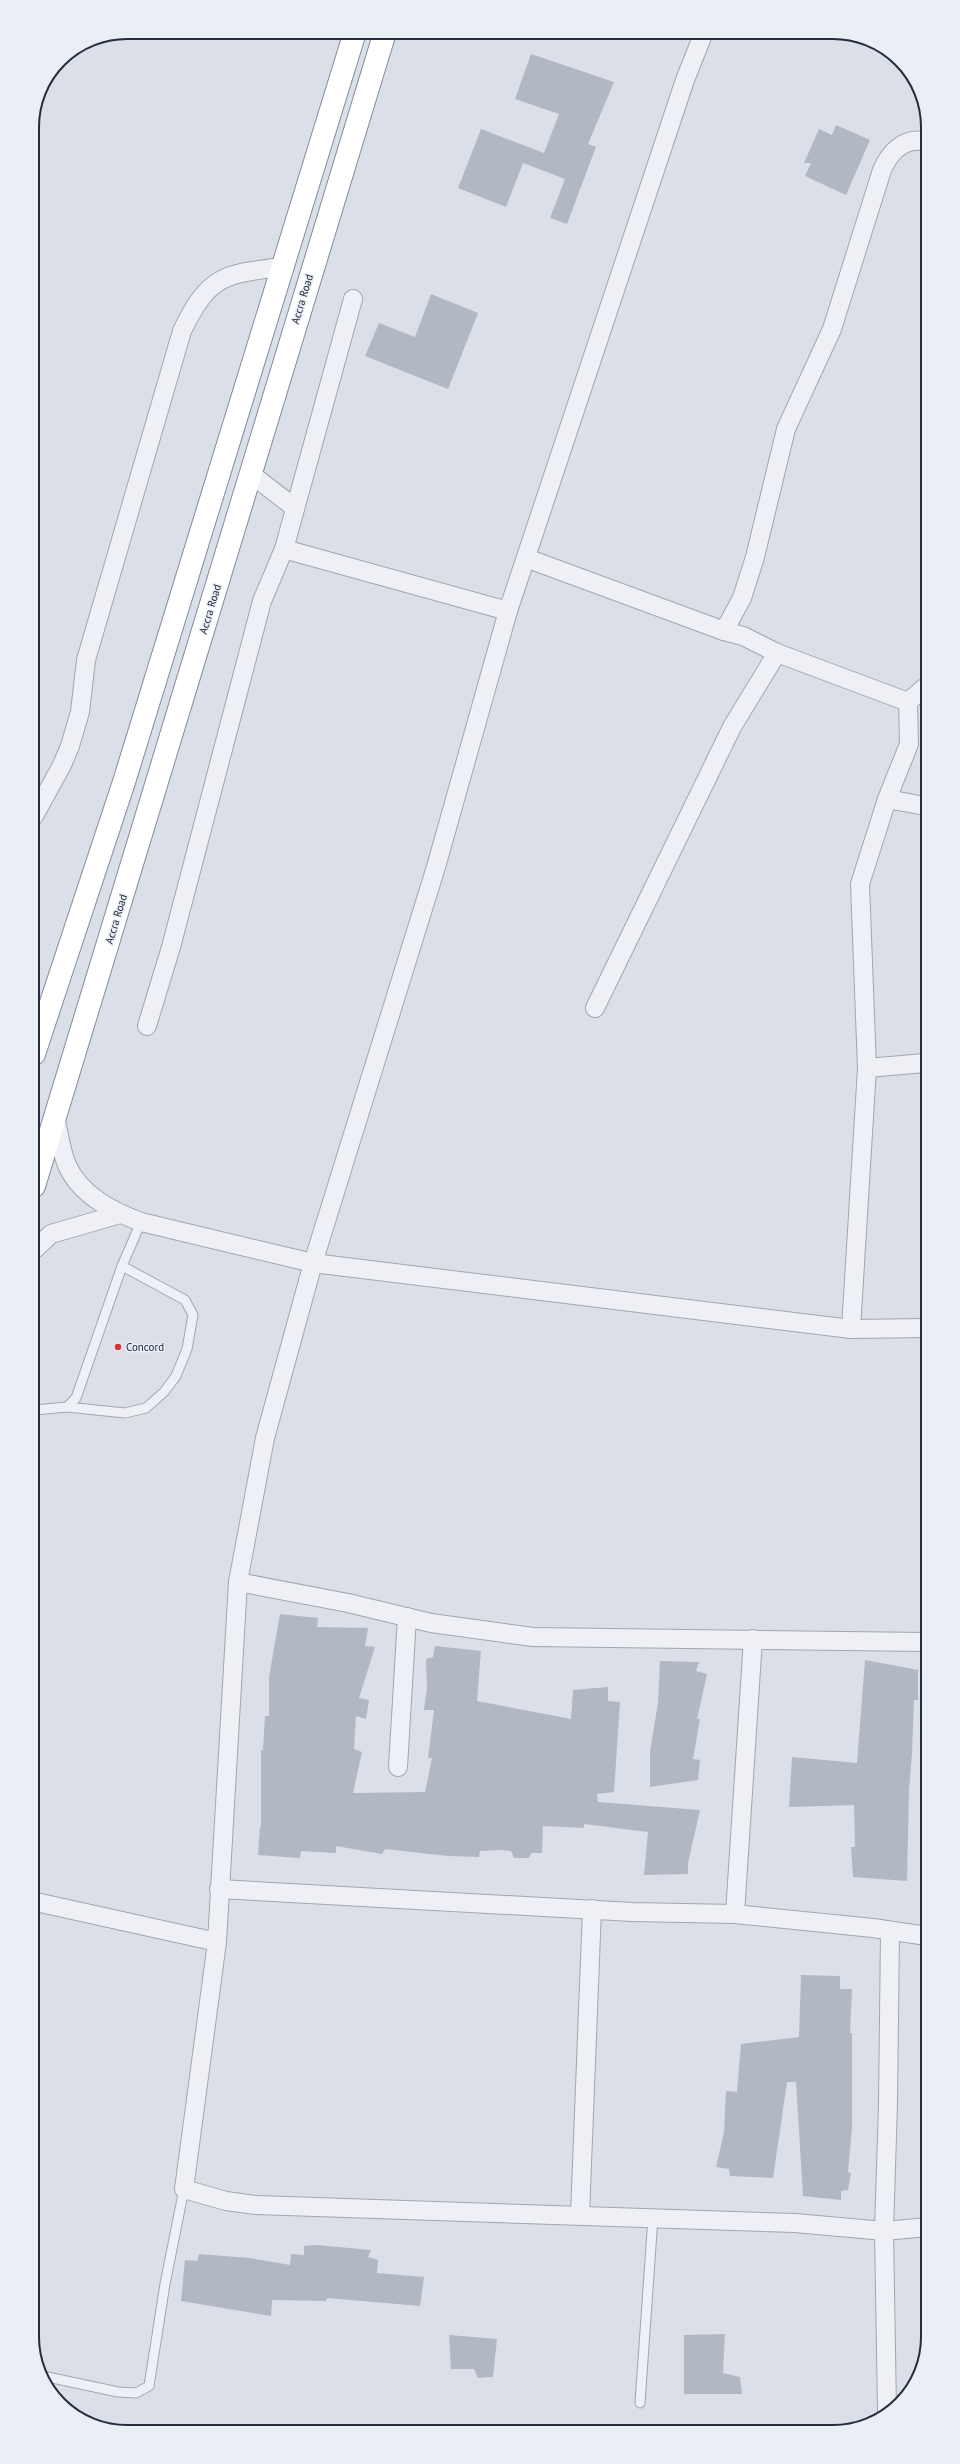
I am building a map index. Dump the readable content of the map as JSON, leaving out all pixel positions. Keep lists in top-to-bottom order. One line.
{"streets":{"highway":["Accra Road"]},"places":["Concord"]}
